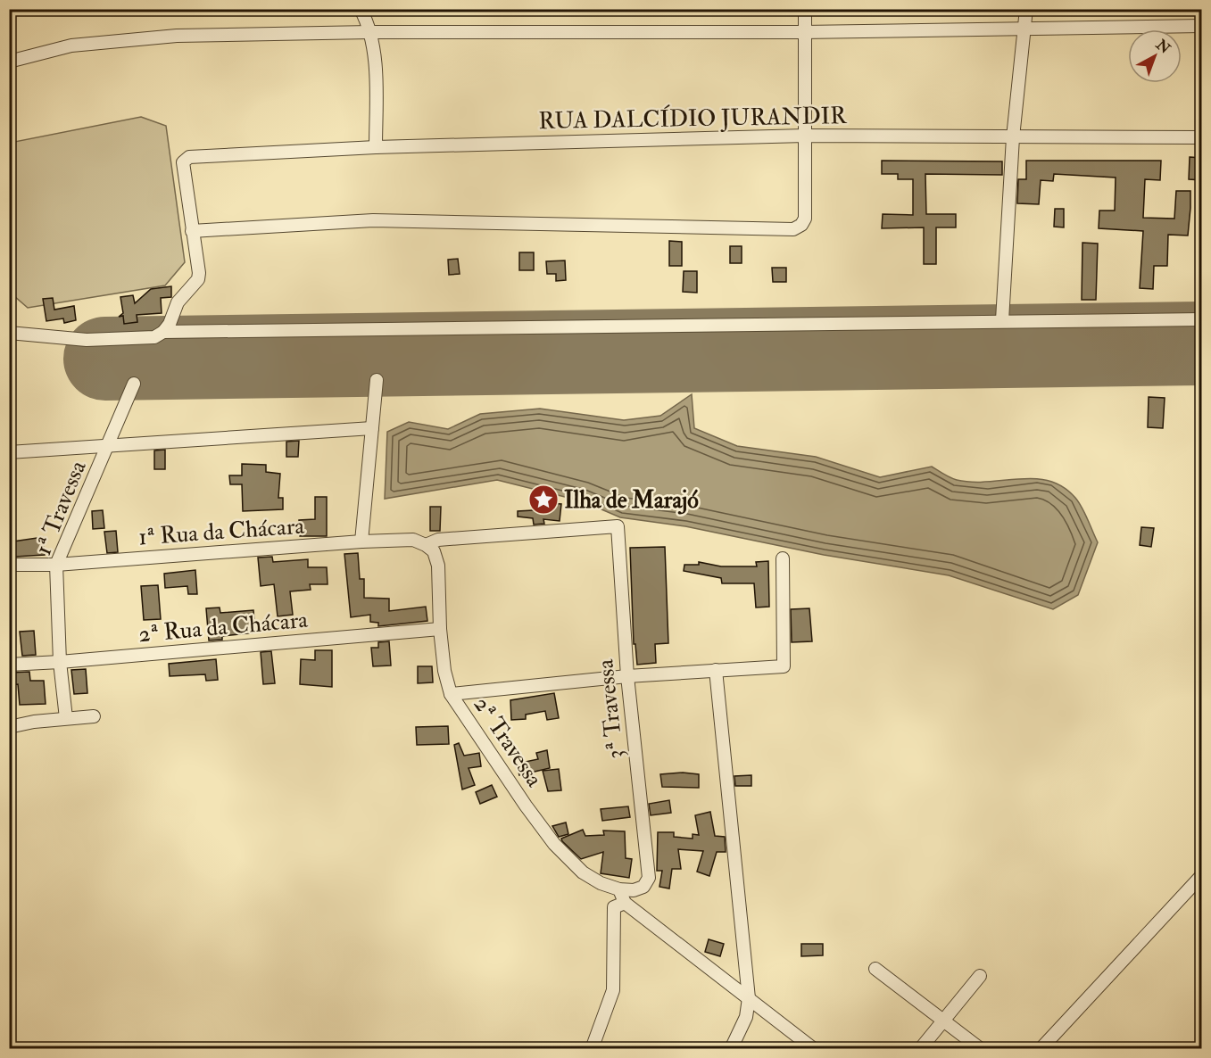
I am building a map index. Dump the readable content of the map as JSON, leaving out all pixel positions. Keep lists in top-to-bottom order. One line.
{"streets":{"street":["RUA DALCÍDIO JURANDIR","1ª Travessa","1ª Rua da Chácara","2ª Rua da Chácara","3ª Travessa","2ª Travessa"]},"crossings":[["1ª Travessa","1ª Rua da Chácara"],["1ª Travessa","2ª Rua da Chácara"],["1ª Rua da Chácara","3ª Travessa"],["1ª Rua da Chácara","2ª Travessa"],["2ª Rua da Chácara","2ª Travessa"],["3ª Travessa","2ª Travessa"]],"places":{"place":["Ilha de Marajó"]},"north":"top right"}
